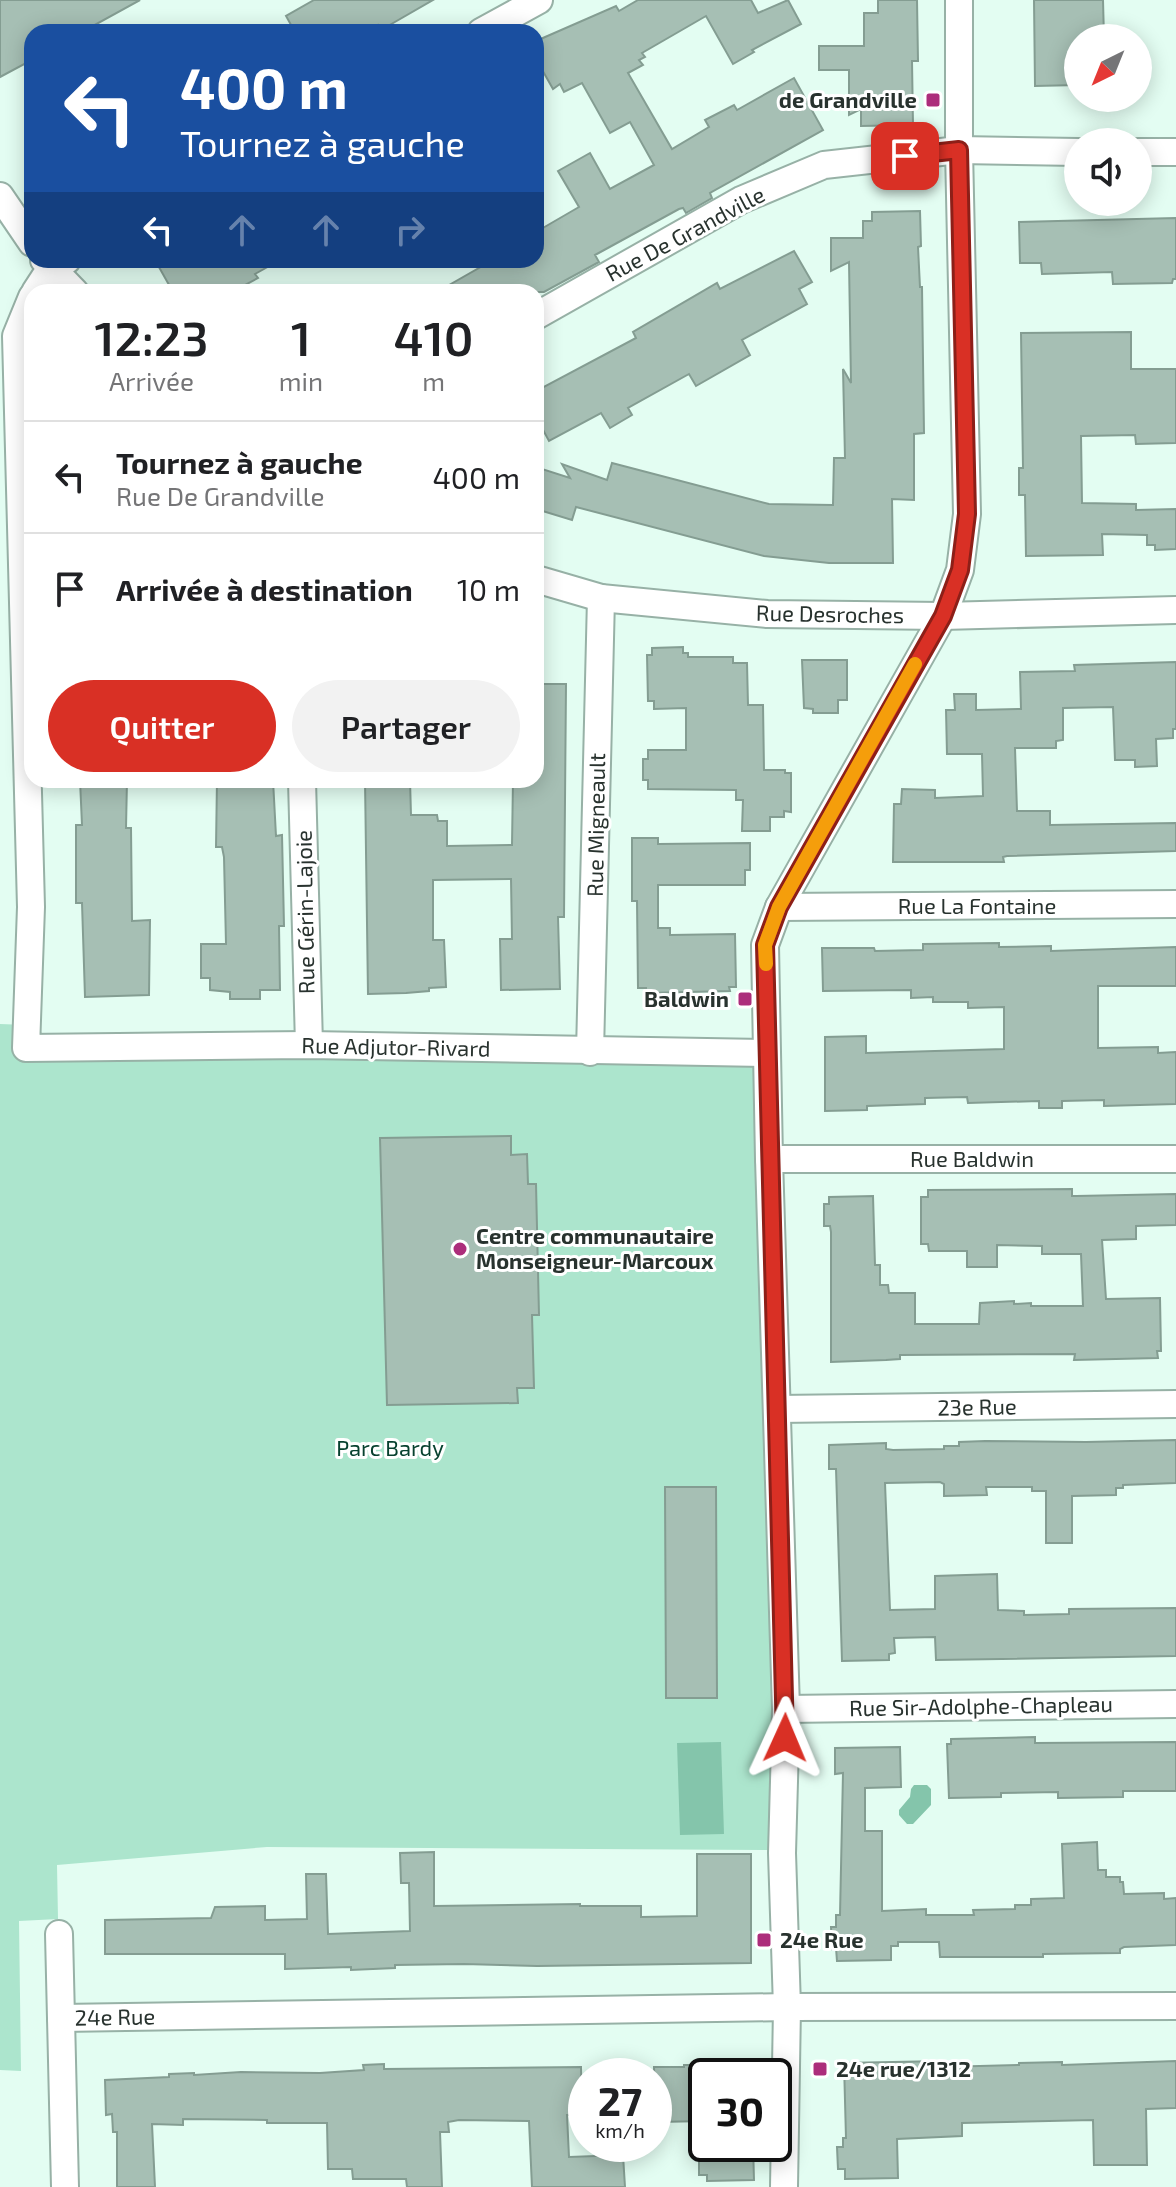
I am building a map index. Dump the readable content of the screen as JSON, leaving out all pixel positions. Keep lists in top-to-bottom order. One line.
{"streets":{"street":["Rue De Grandville","Rue Desroches","Rue Migneault","Rue La Fontaine","Rue Gérin-Lajoie","Rue Adjutor-Rivard","Rue Baldwin","23e Rue","Rue Sir-Adolphe-Chapleau","24e Rue"]},"crossings":[["Rue Desroches","Rue Migneault"],["Rue Migneault","Rue Adjutor-Rivard"],["Rue Gérin-Lajoie","Rue Adjutor-Rivard"]],"parks":["Parc Bardy"],"places":{"transit":["de Grandville","Baldwin","24e Rue","24e rue/1312"],"other":["Centre communautaire Monseigneur-Marcoux"]},"north":"bottom left","page":{"turn":["400 m","Tournez à gauche"],"eta":["12:23","Arrivée","1","min","410","m"],"list":[{"name":"Tournez à gauche","note":"Rue De Grandville","value":"400 m"},{"name":"Arrivée à destination","value":"10 m"}],"buttons":["Quitter","Partager"],"speed":"27 km/h","limit":"30"}}
